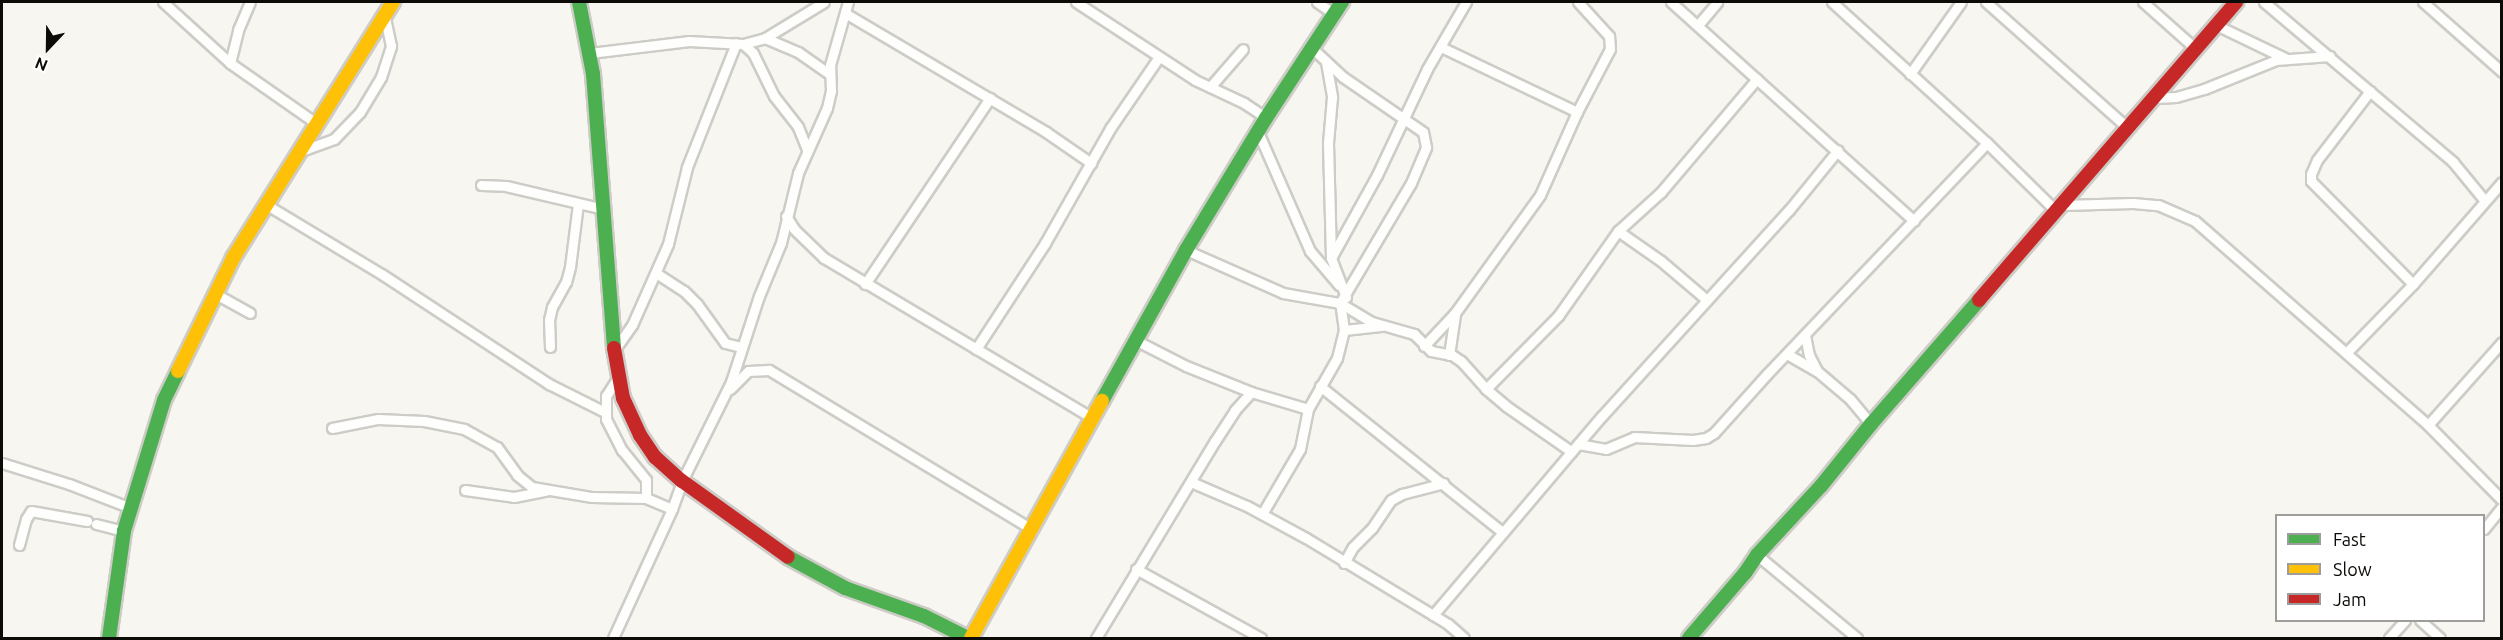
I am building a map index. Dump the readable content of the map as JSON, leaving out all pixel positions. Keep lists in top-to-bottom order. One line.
{"legend":["Fast","Slow","Jam"],"north":"bottom"}
